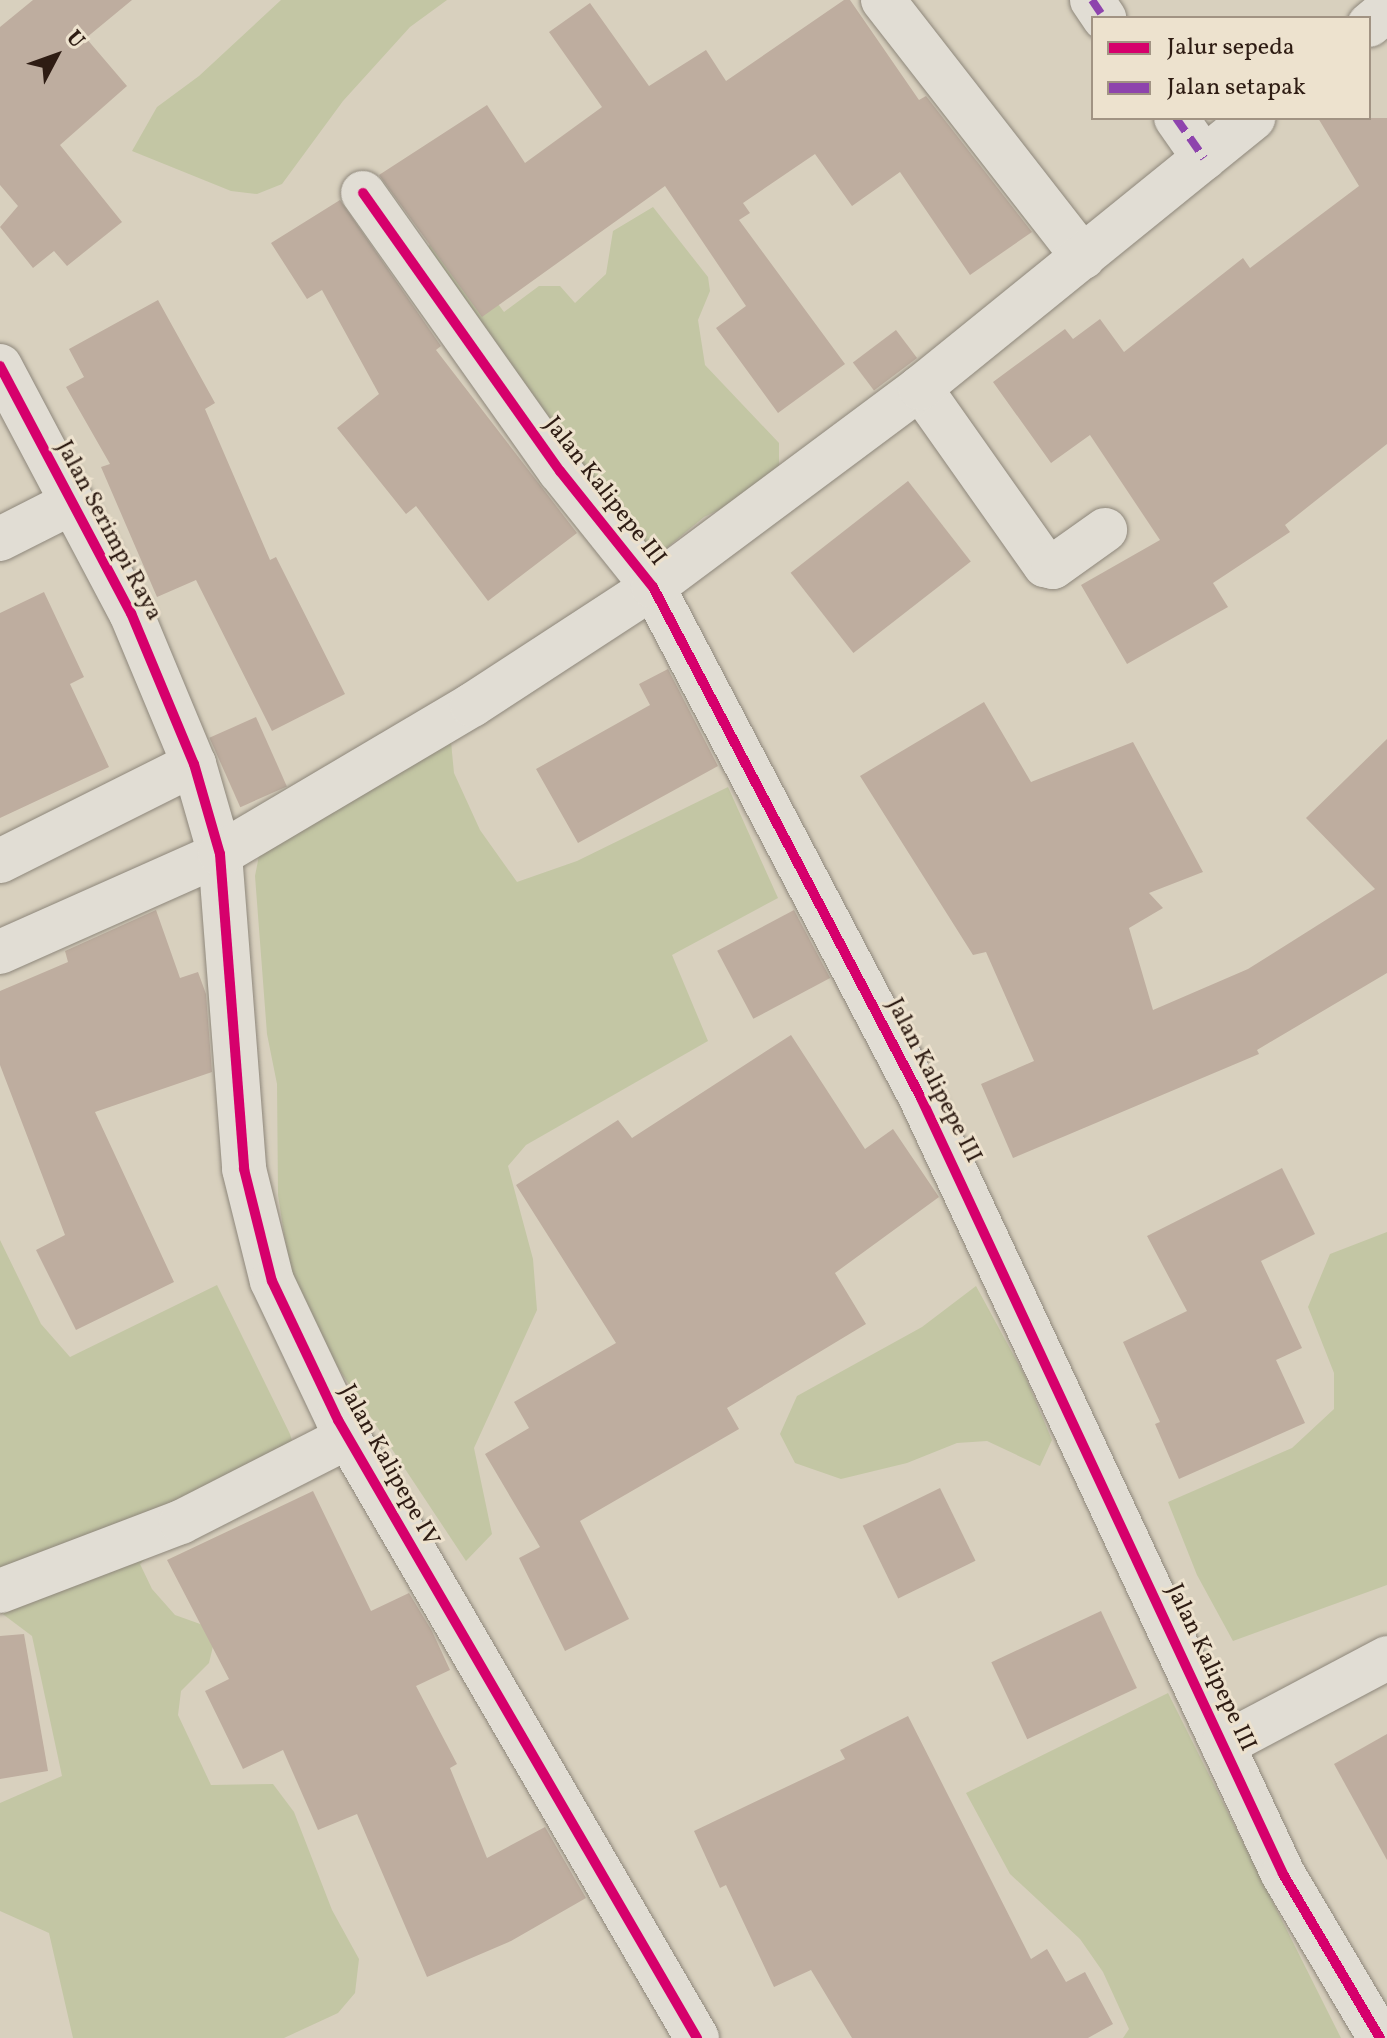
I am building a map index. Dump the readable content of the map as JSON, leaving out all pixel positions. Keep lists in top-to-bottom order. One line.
{"streets":{"street":["Jalan Kalipepe III","Jalan Serimpi Raya","Jalan Kalipepe IV"]},"crossings":[["Jalan Kalipepe III","Jalan Serimpi Raya"],["Jalan Kalipepe III","Jalan Kalipepe IV"],["Jalan Serimpi Raya","Jalan Kalipepe IV"]],"legend":["Jalur sepeda","Jalan setapak"],"north":"top right"}
